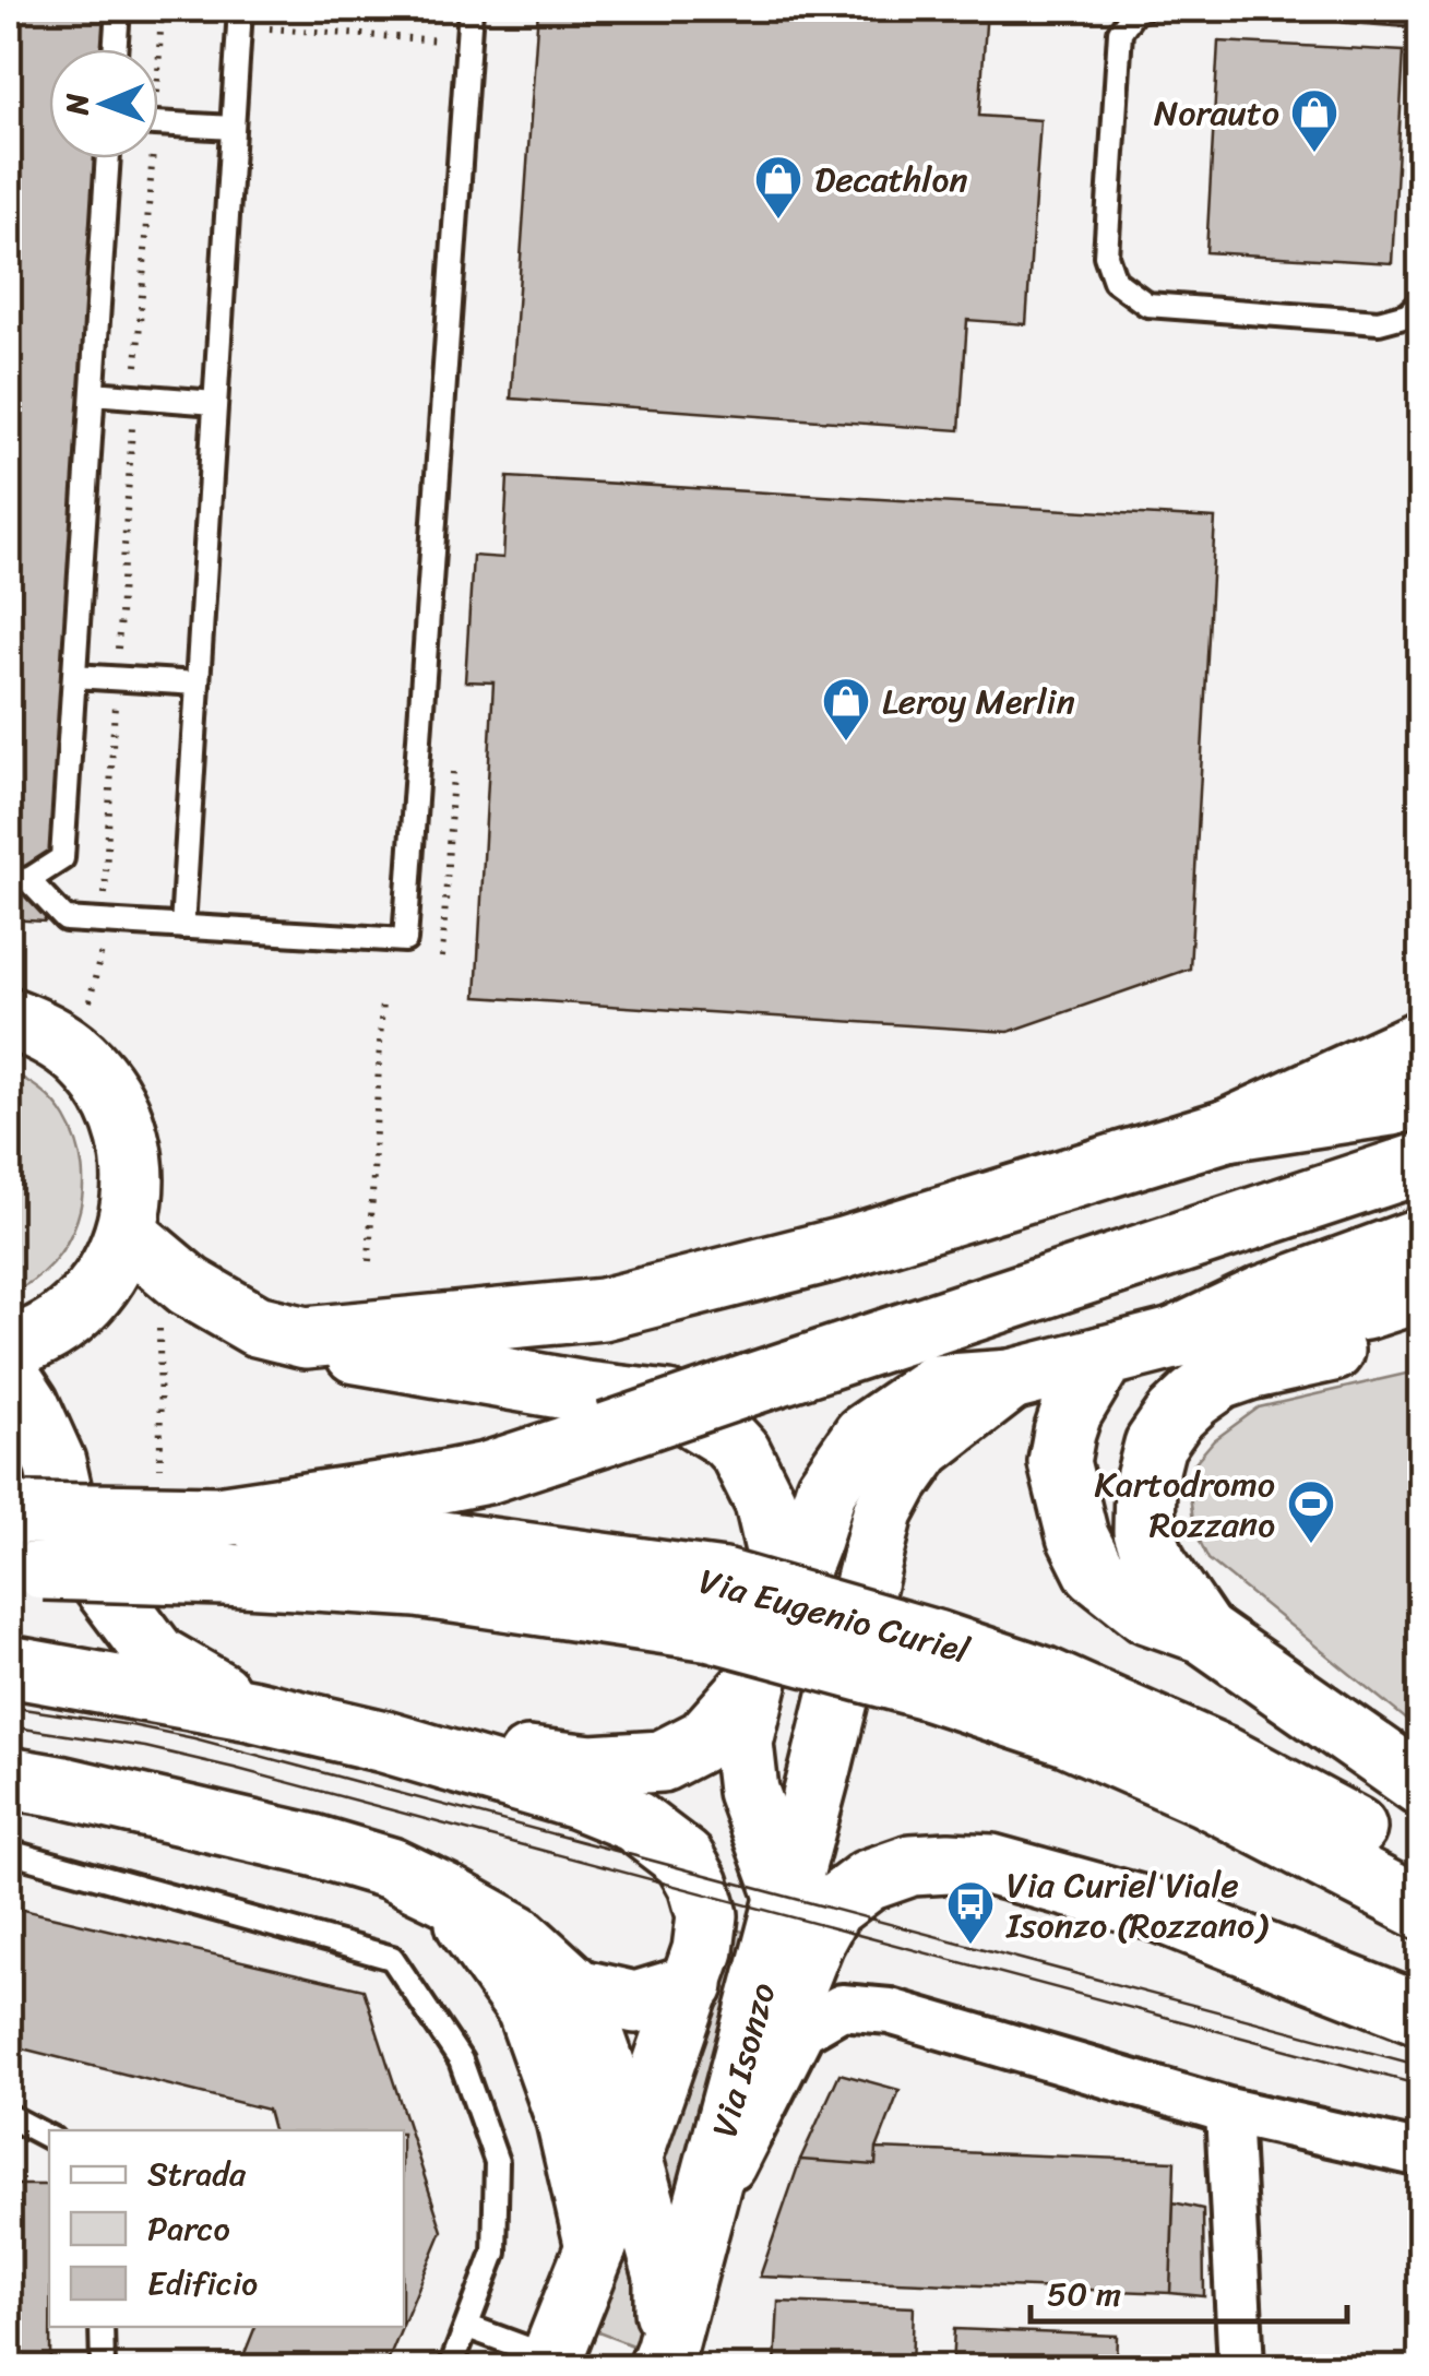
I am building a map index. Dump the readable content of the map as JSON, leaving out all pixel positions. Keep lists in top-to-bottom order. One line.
{"streets":{"main road":["Via Eugenio Curiel","Via Isonzo"]},"places":{"shop":["Norauto","Decathlon","Leroy Merlin"],"sports":["Kartodromo Rozzano"],"bus stop":["Via Curiel Viale Isonzo (Rozzano)"]},"legend":["Strada","Parco","Edificio"],"scale_bar":"50 m","north":"left"}
